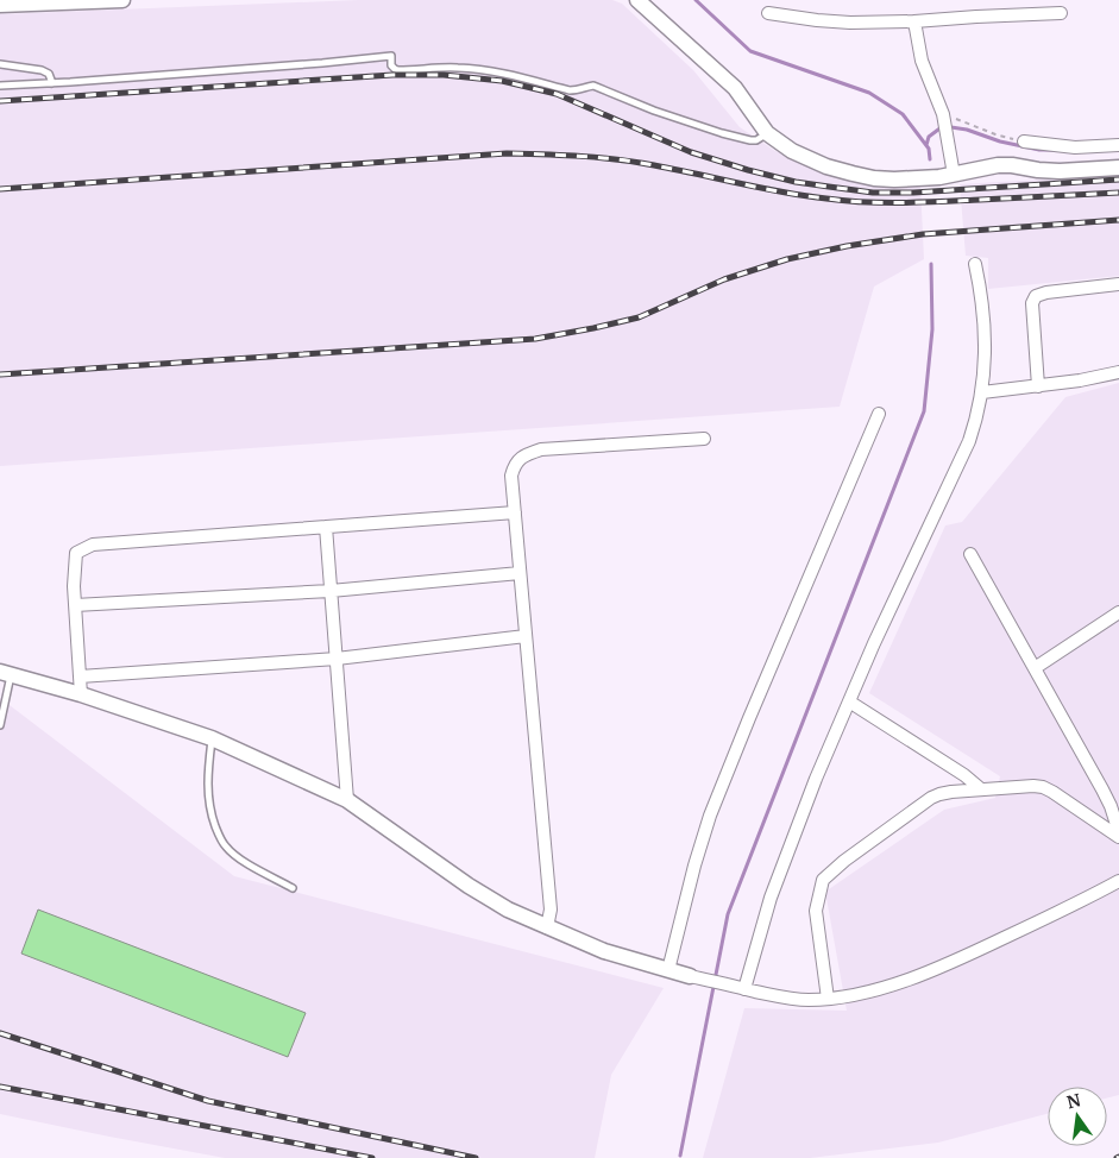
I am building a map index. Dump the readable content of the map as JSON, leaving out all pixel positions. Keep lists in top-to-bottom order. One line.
{"north":"top"}
